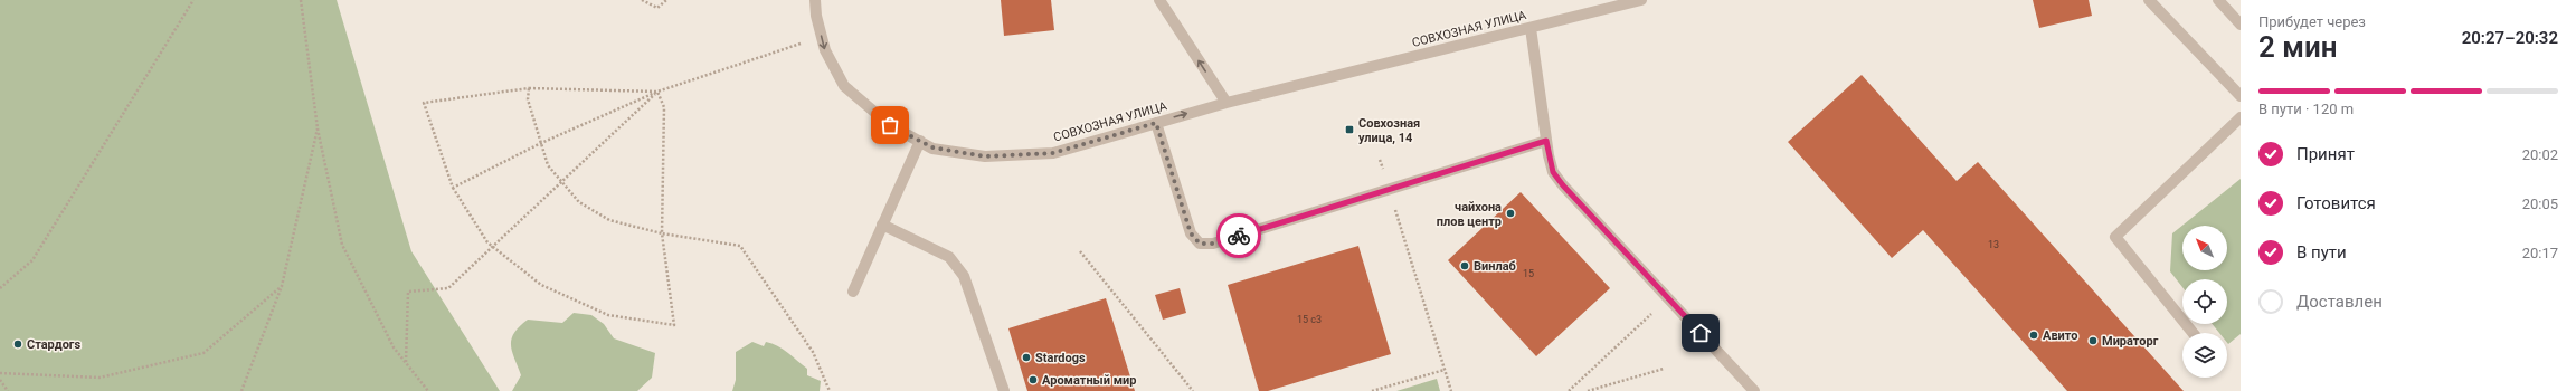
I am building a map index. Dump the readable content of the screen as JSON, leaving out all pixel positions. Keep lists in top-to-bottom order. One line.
{"streets":{"street":["СОВХОЗНАЯ УЛИЦА"]},"places":{"transit":["Совхозная улица, 14"],"other":["чайхона плов центр","Винлаб","Авито","Мираторг","Стардогs","Stardogs","Ароматный мир"]},"house_numbers":["13","15","15 с3"],"north":"top left","page":{"heading":["2 мин","Прибудет через","20:27–20:32"],"bar":"В пути · 120 m","list":[["Принят","20:02"],["Готовится","20:05"],["В пути","20:17"],"Доставлен"]}}
